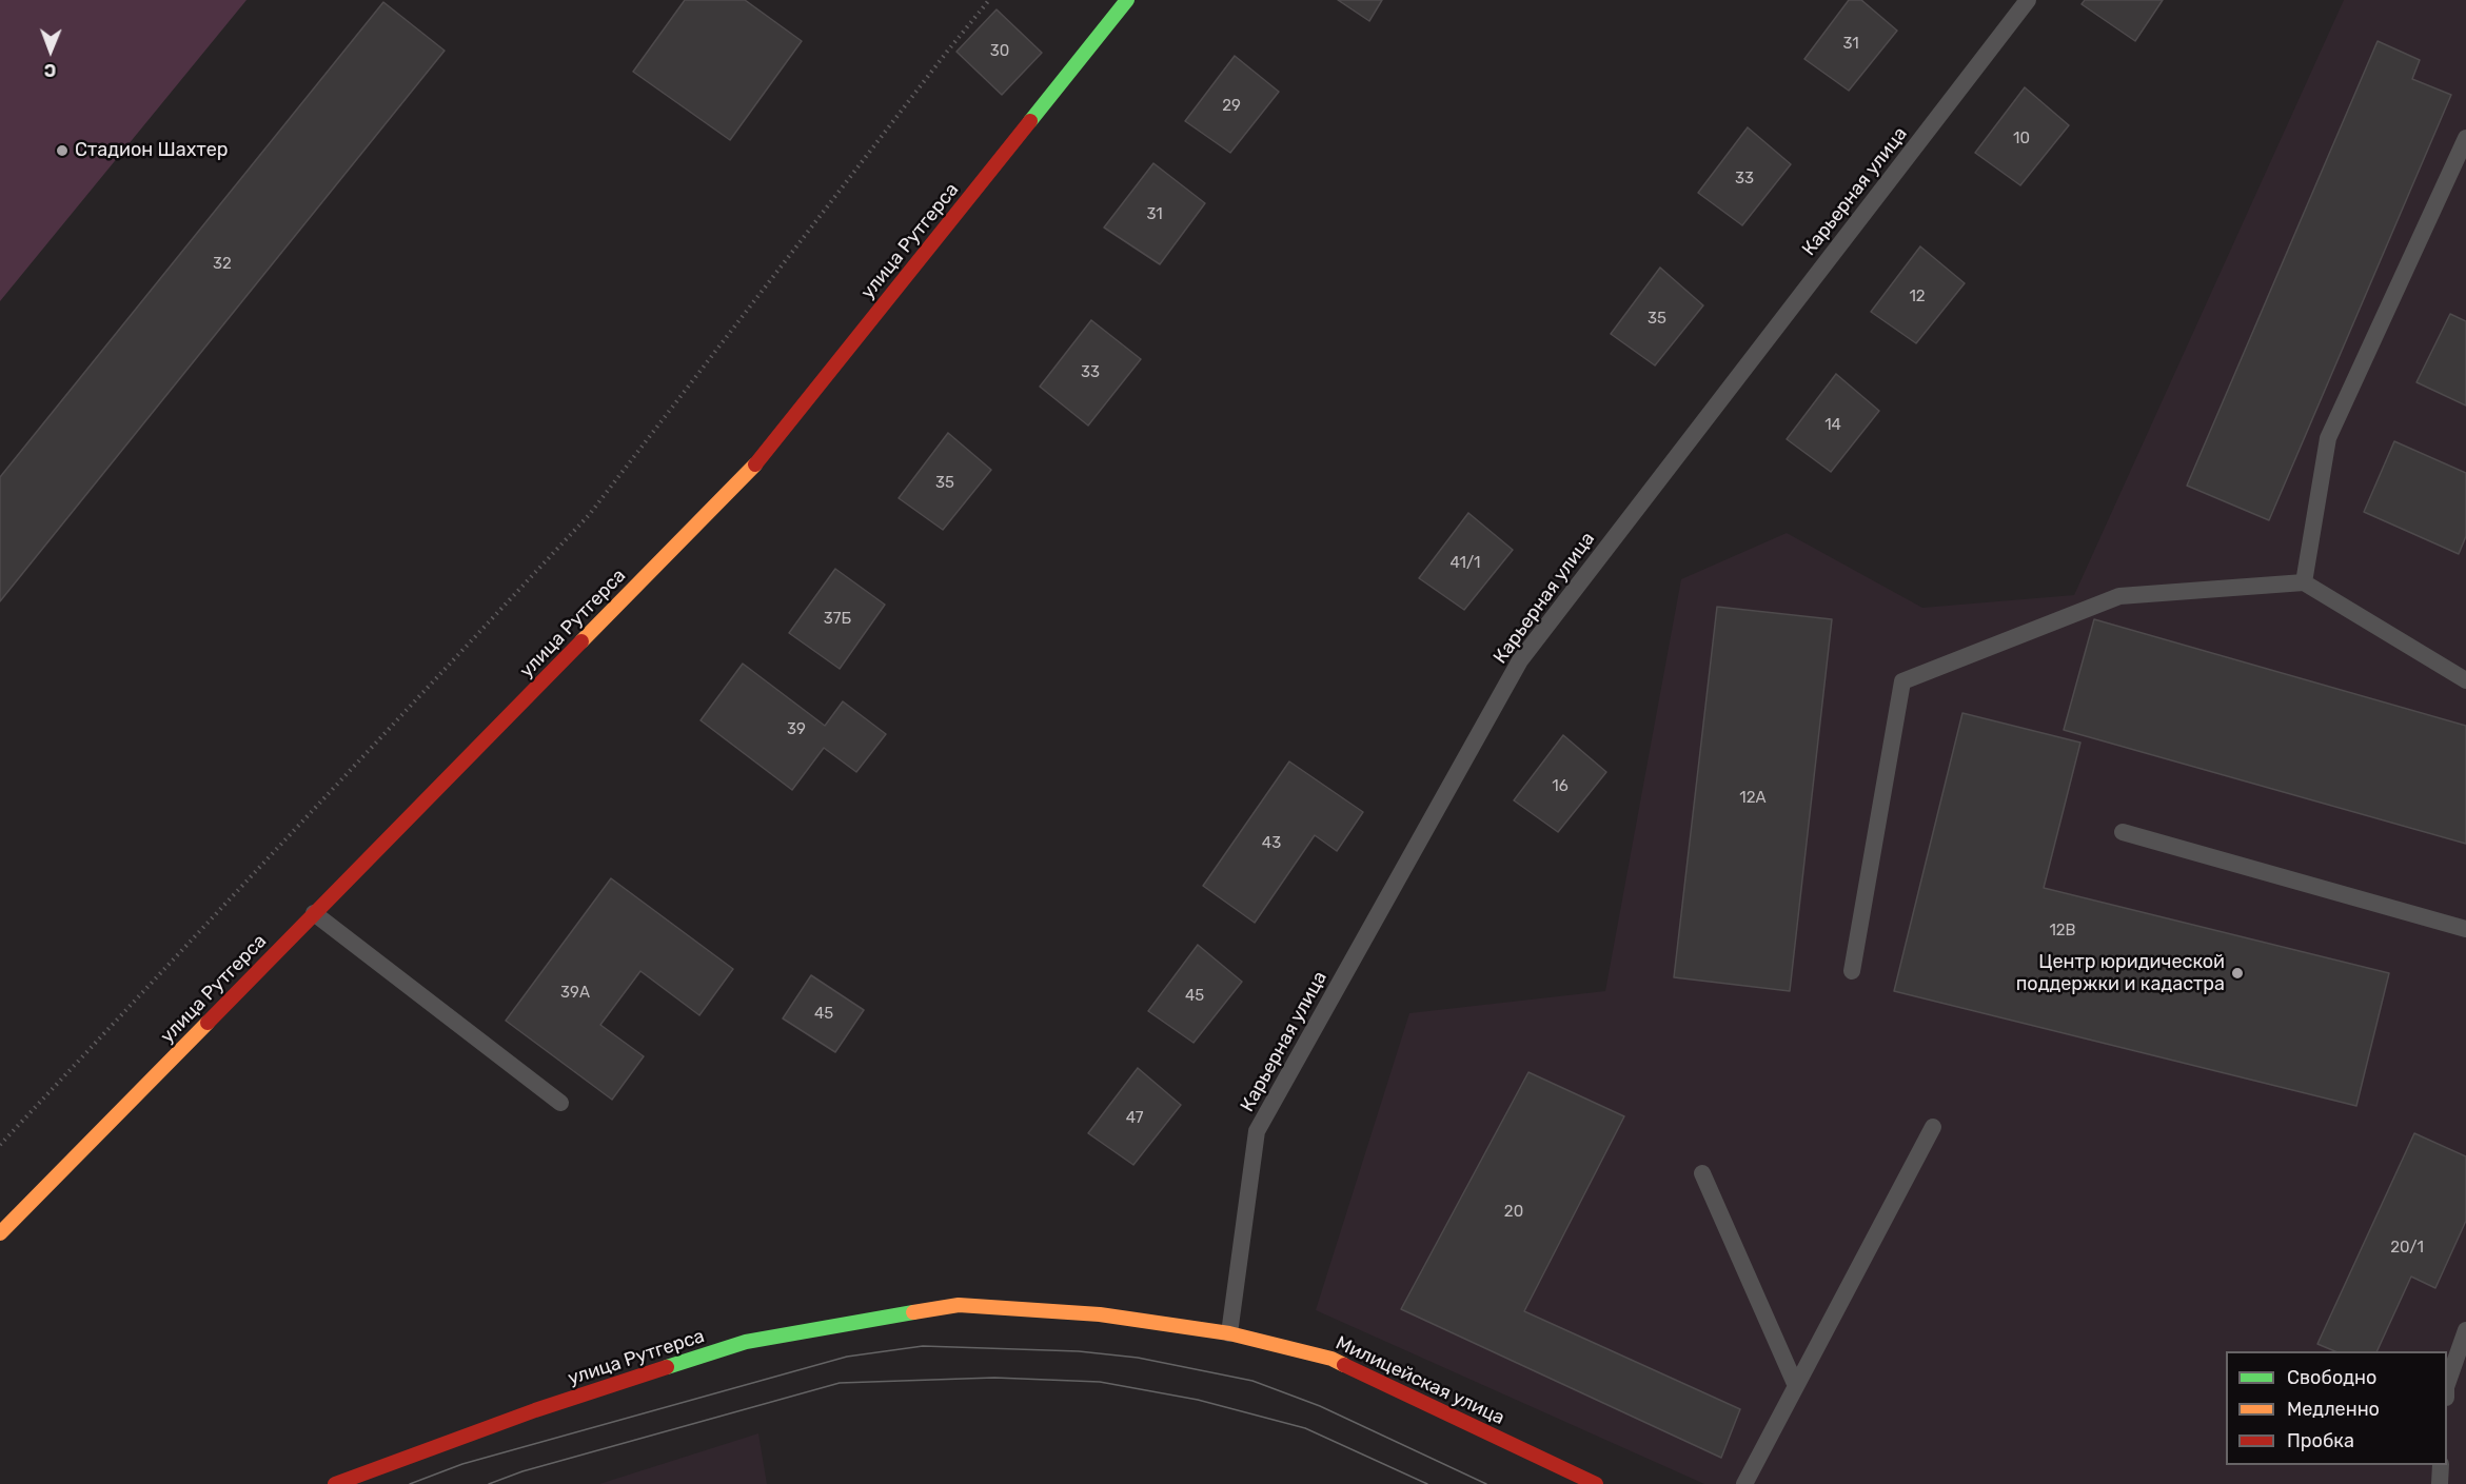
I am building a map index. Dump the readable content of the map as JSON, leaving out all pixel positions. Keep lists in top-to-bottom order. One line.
{"streets":{"main road":["улица Рутгерса","Милицейская улица"],"lane":["Карьерная улица"]},"crossings":[["Карьерная улица","Милицейская улица"],["улица Рутгерса","Милицейская улица"]],"places":["Стадион Шахтер","Центр юридической поддержки и кадастра"],"house_numbers":["31","30","29","10","33","31","32","12","35","33","14","35","41/1","37Б","39","16","12А","43","12В","39А","45","45","47","20","20/1"],"legend":["Свободно","Медленно","Пробка"],"north":"bottom"}
